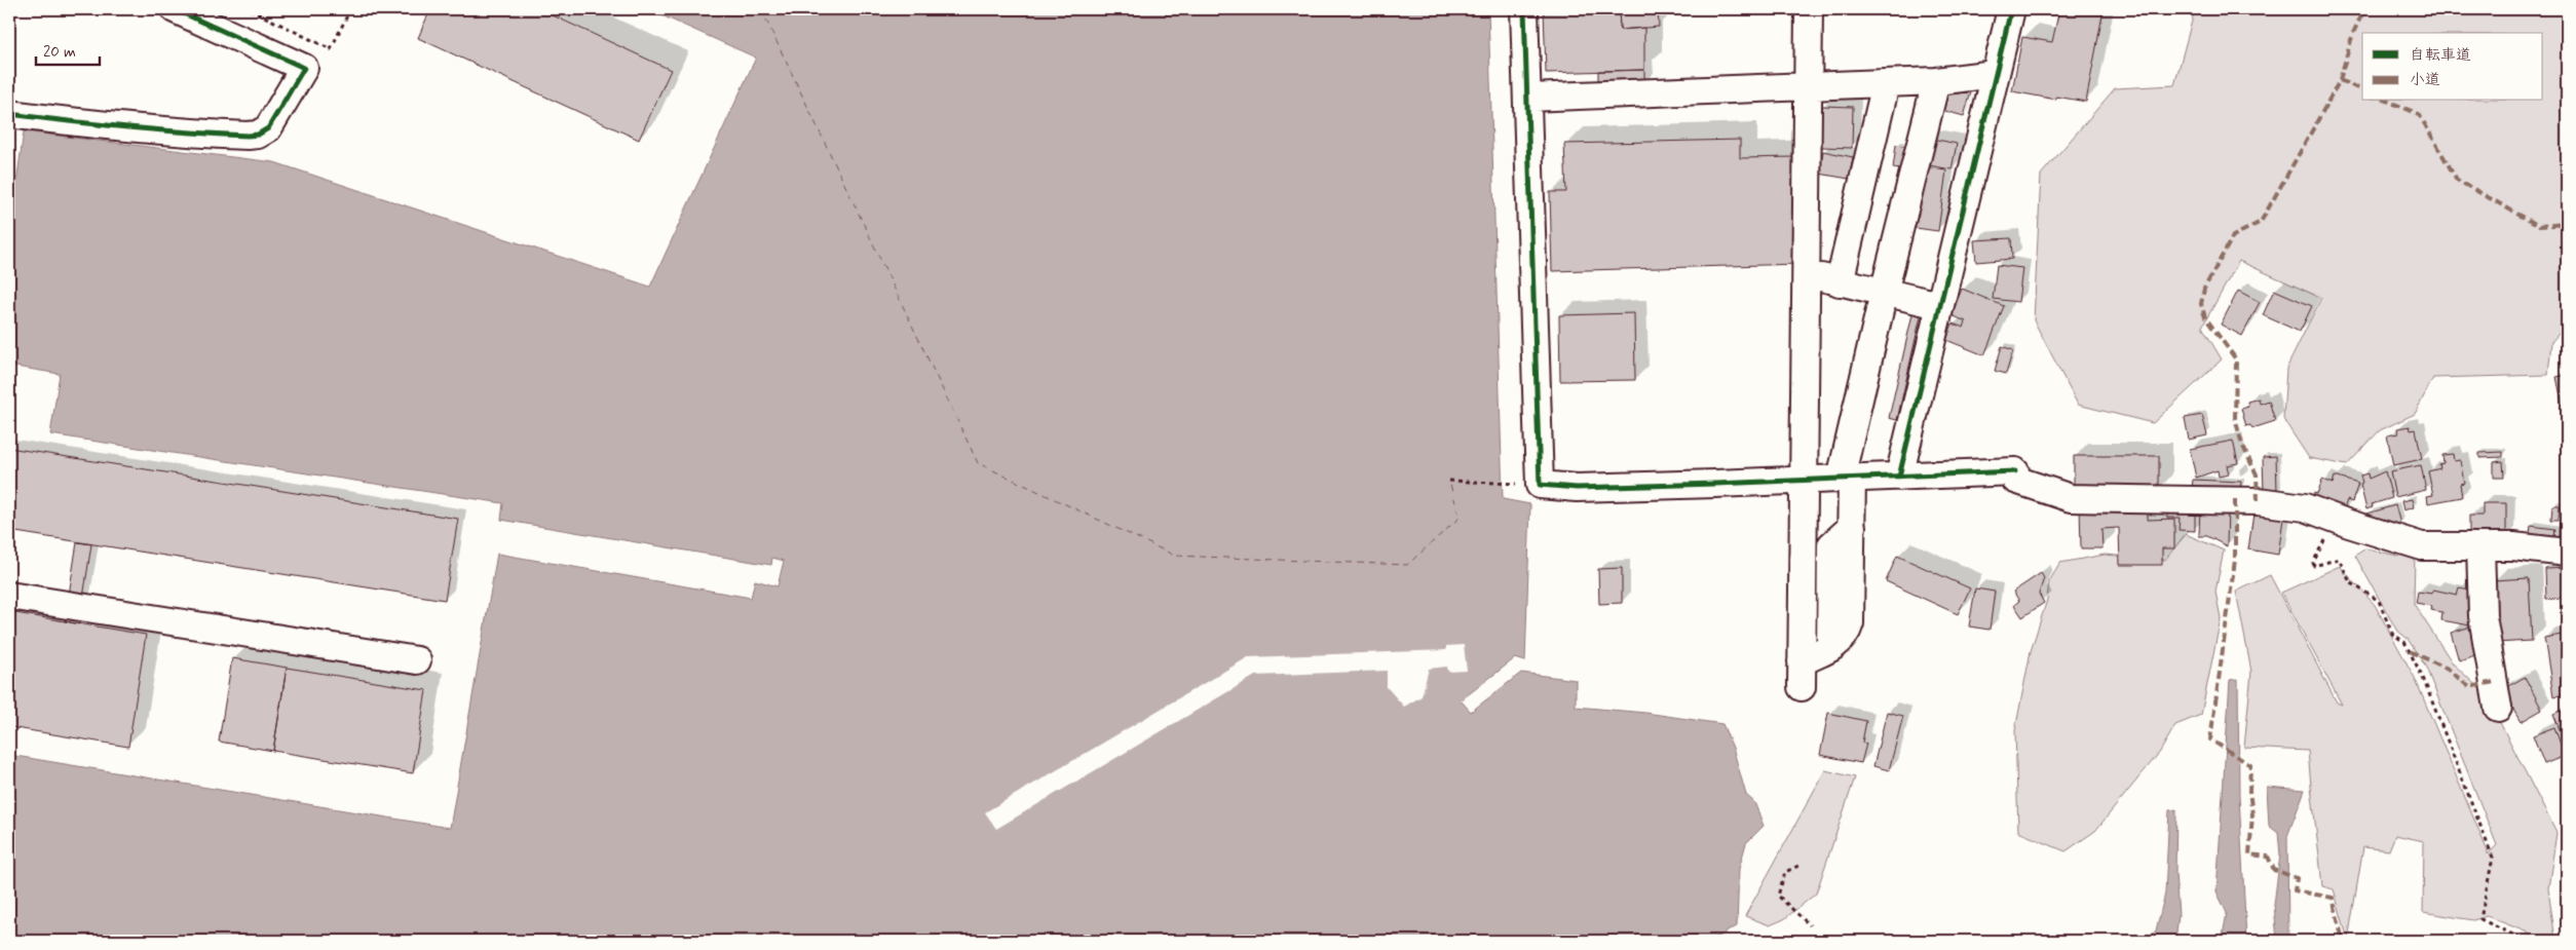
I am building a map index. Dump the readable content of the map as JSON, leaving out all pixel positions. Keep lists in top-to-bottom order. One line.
{"legend":["自転車道","小道"],"scale_bar":"20 m"}
